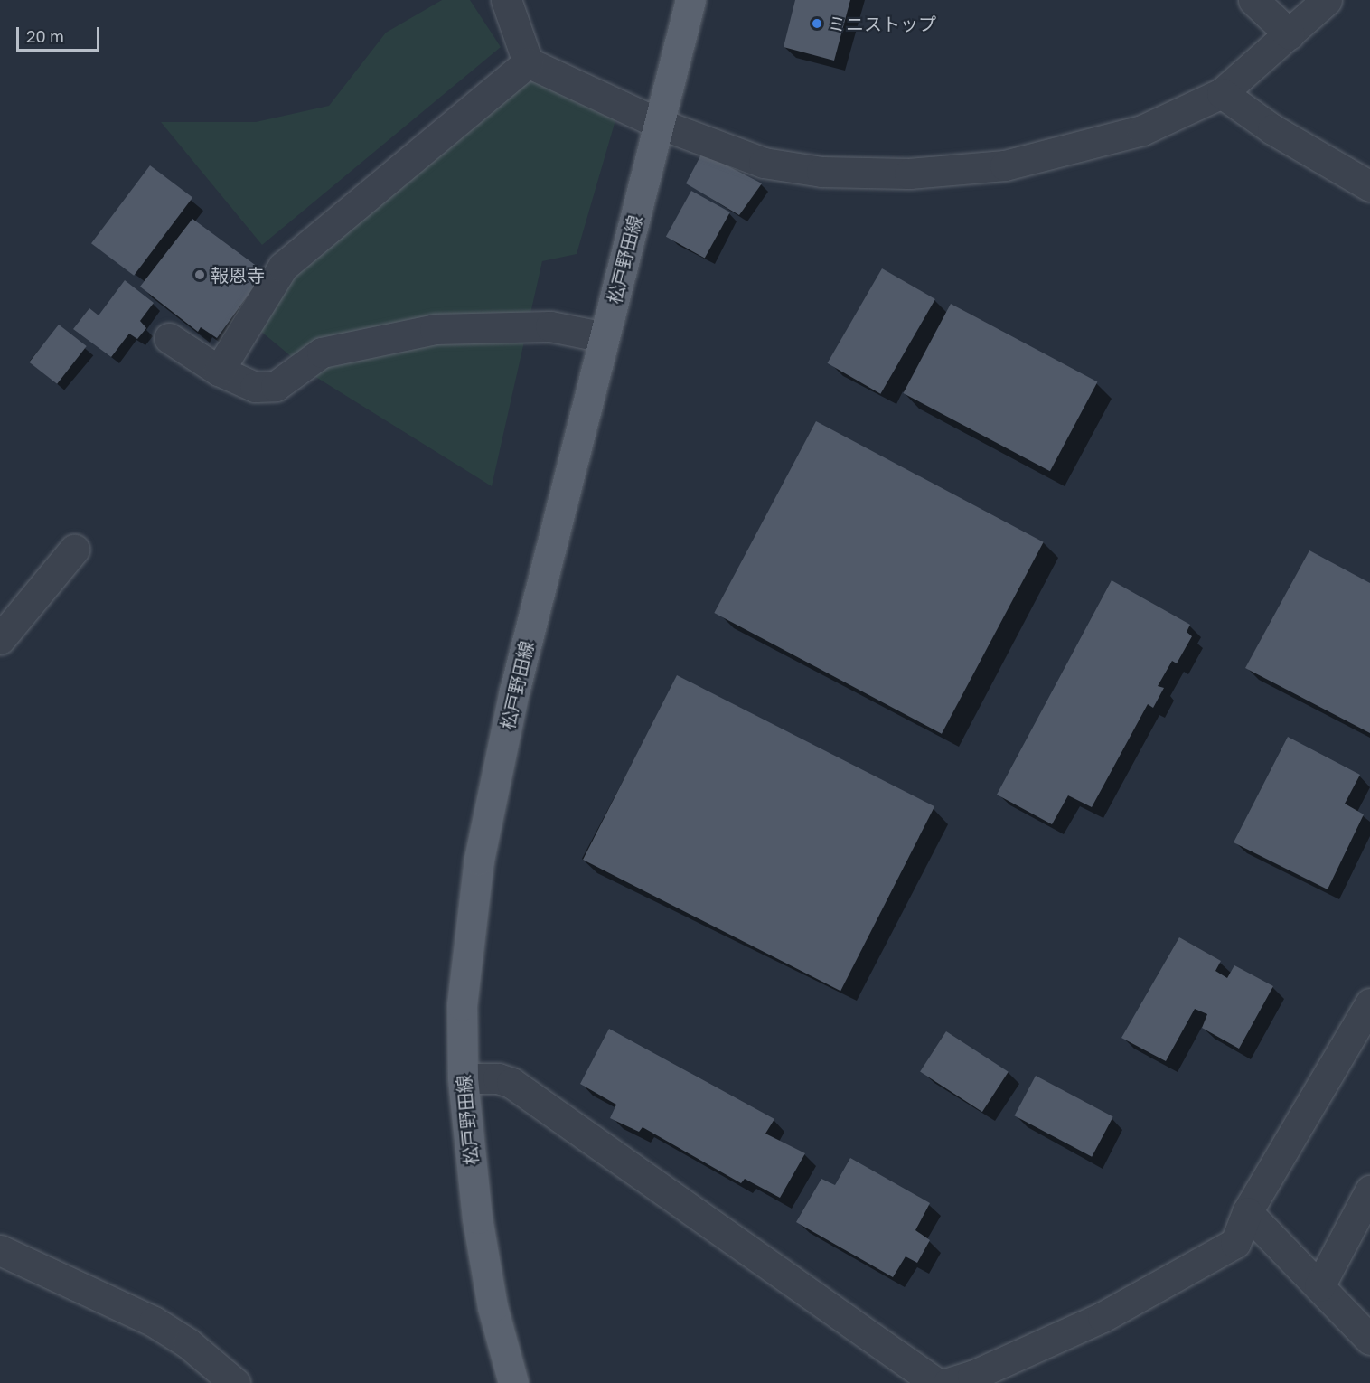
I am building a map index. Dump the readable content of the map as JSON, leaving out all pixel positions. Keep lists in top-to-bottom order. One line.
{"streets":{"main road":["松戸野田線"]},"places":["ミニストップ","報恩寺"],"scale_bar":"20 m"}
